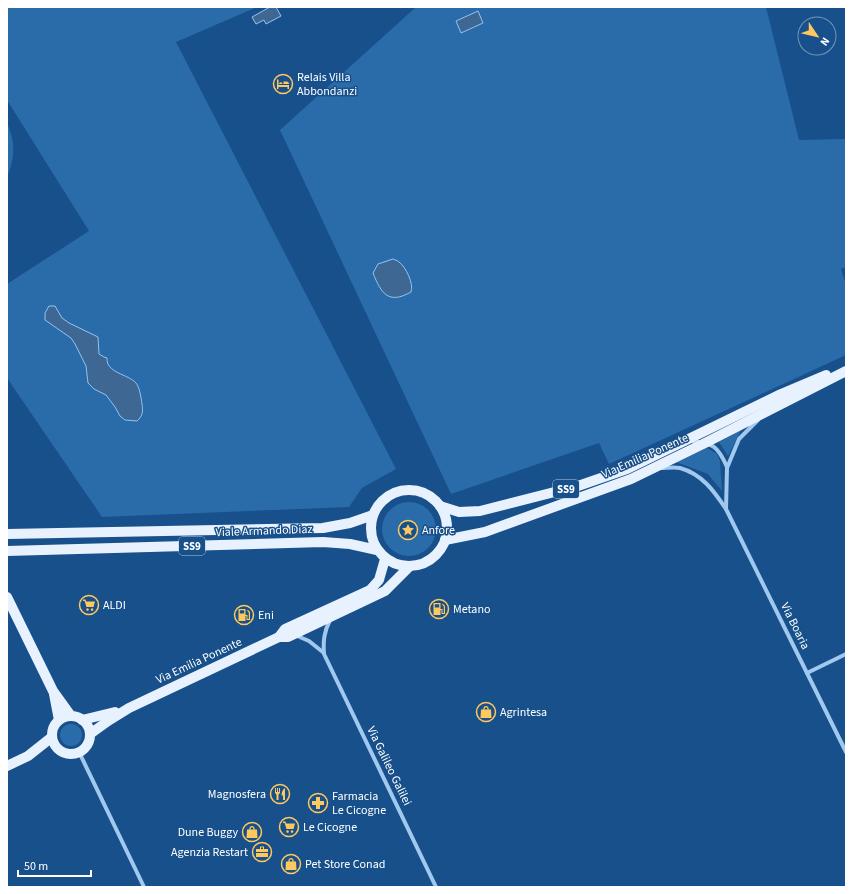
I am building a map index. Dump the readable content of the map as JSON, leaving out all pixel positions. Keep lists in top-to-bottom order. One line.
{"streets":{"main road":["Via Emilia Ponente","SS9","Viale Armando Diaz"],"street":["Via Boaria","Via Galileo Galilei"]},"crossings":[["Via Emilia Ponente","SS9"],["Via Emilia Ponente","Viale Armando Diaz"],["Via Emilia Ponente","Via Boaria"],["Via Emilia Ponente","Via Galileo Galilei"],["SS9","Viale Armando Diaz"]],"places":{"hotel":["Relais Villa Abbondanzi"],"place":["Anfore"],"supermarket":["ALDI","Le Cicogne"],"fuel station":["Metano","Eni"],"shop":["Agrintesa","Dune Buggy","Pet Store Conad"],"restaurant":["Magnosfera"],"pharmacy":["Farmacia Le Cicogne"],"office":["Agenzia Restart"]},"scale_bar":"50 m","north":"bottom right"}
